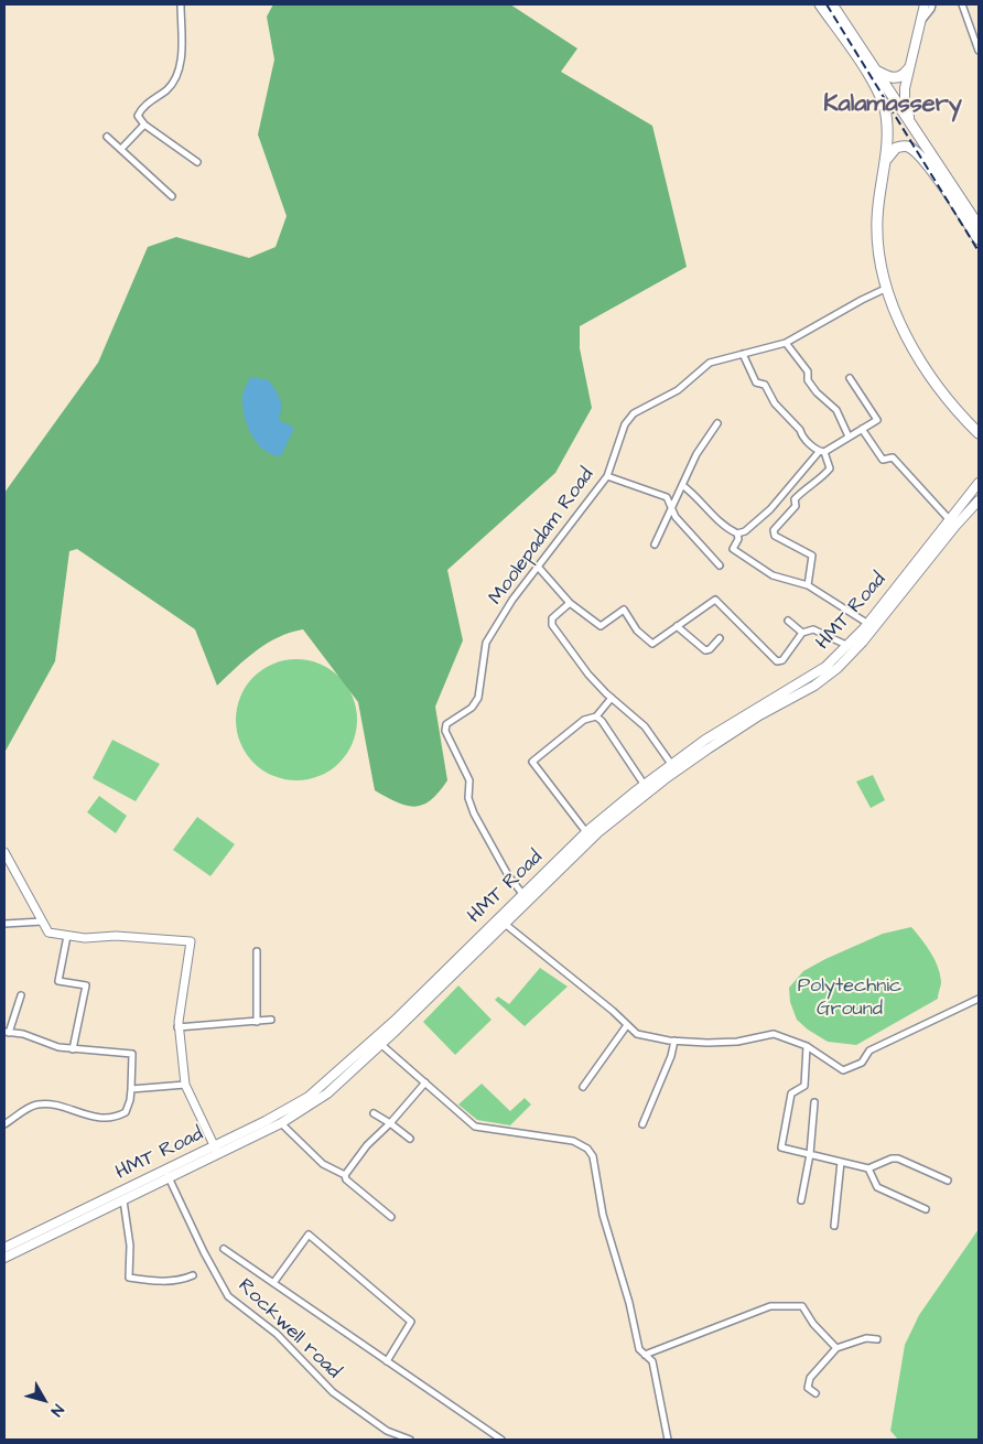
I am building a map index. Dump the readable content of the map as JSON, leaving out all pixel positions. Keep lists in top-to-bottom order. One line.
{"streets":{"main road":["HMT Road"],"street":["Moolepadam Road","Rockwell road"]},"crossings":[["Moolepadam Road","HMT Road"],["HMT Road","Rockwell road"]],"districts":["Kalamassery"],"parks":["Polytechnic Ground"],"north":"bottom right"}
